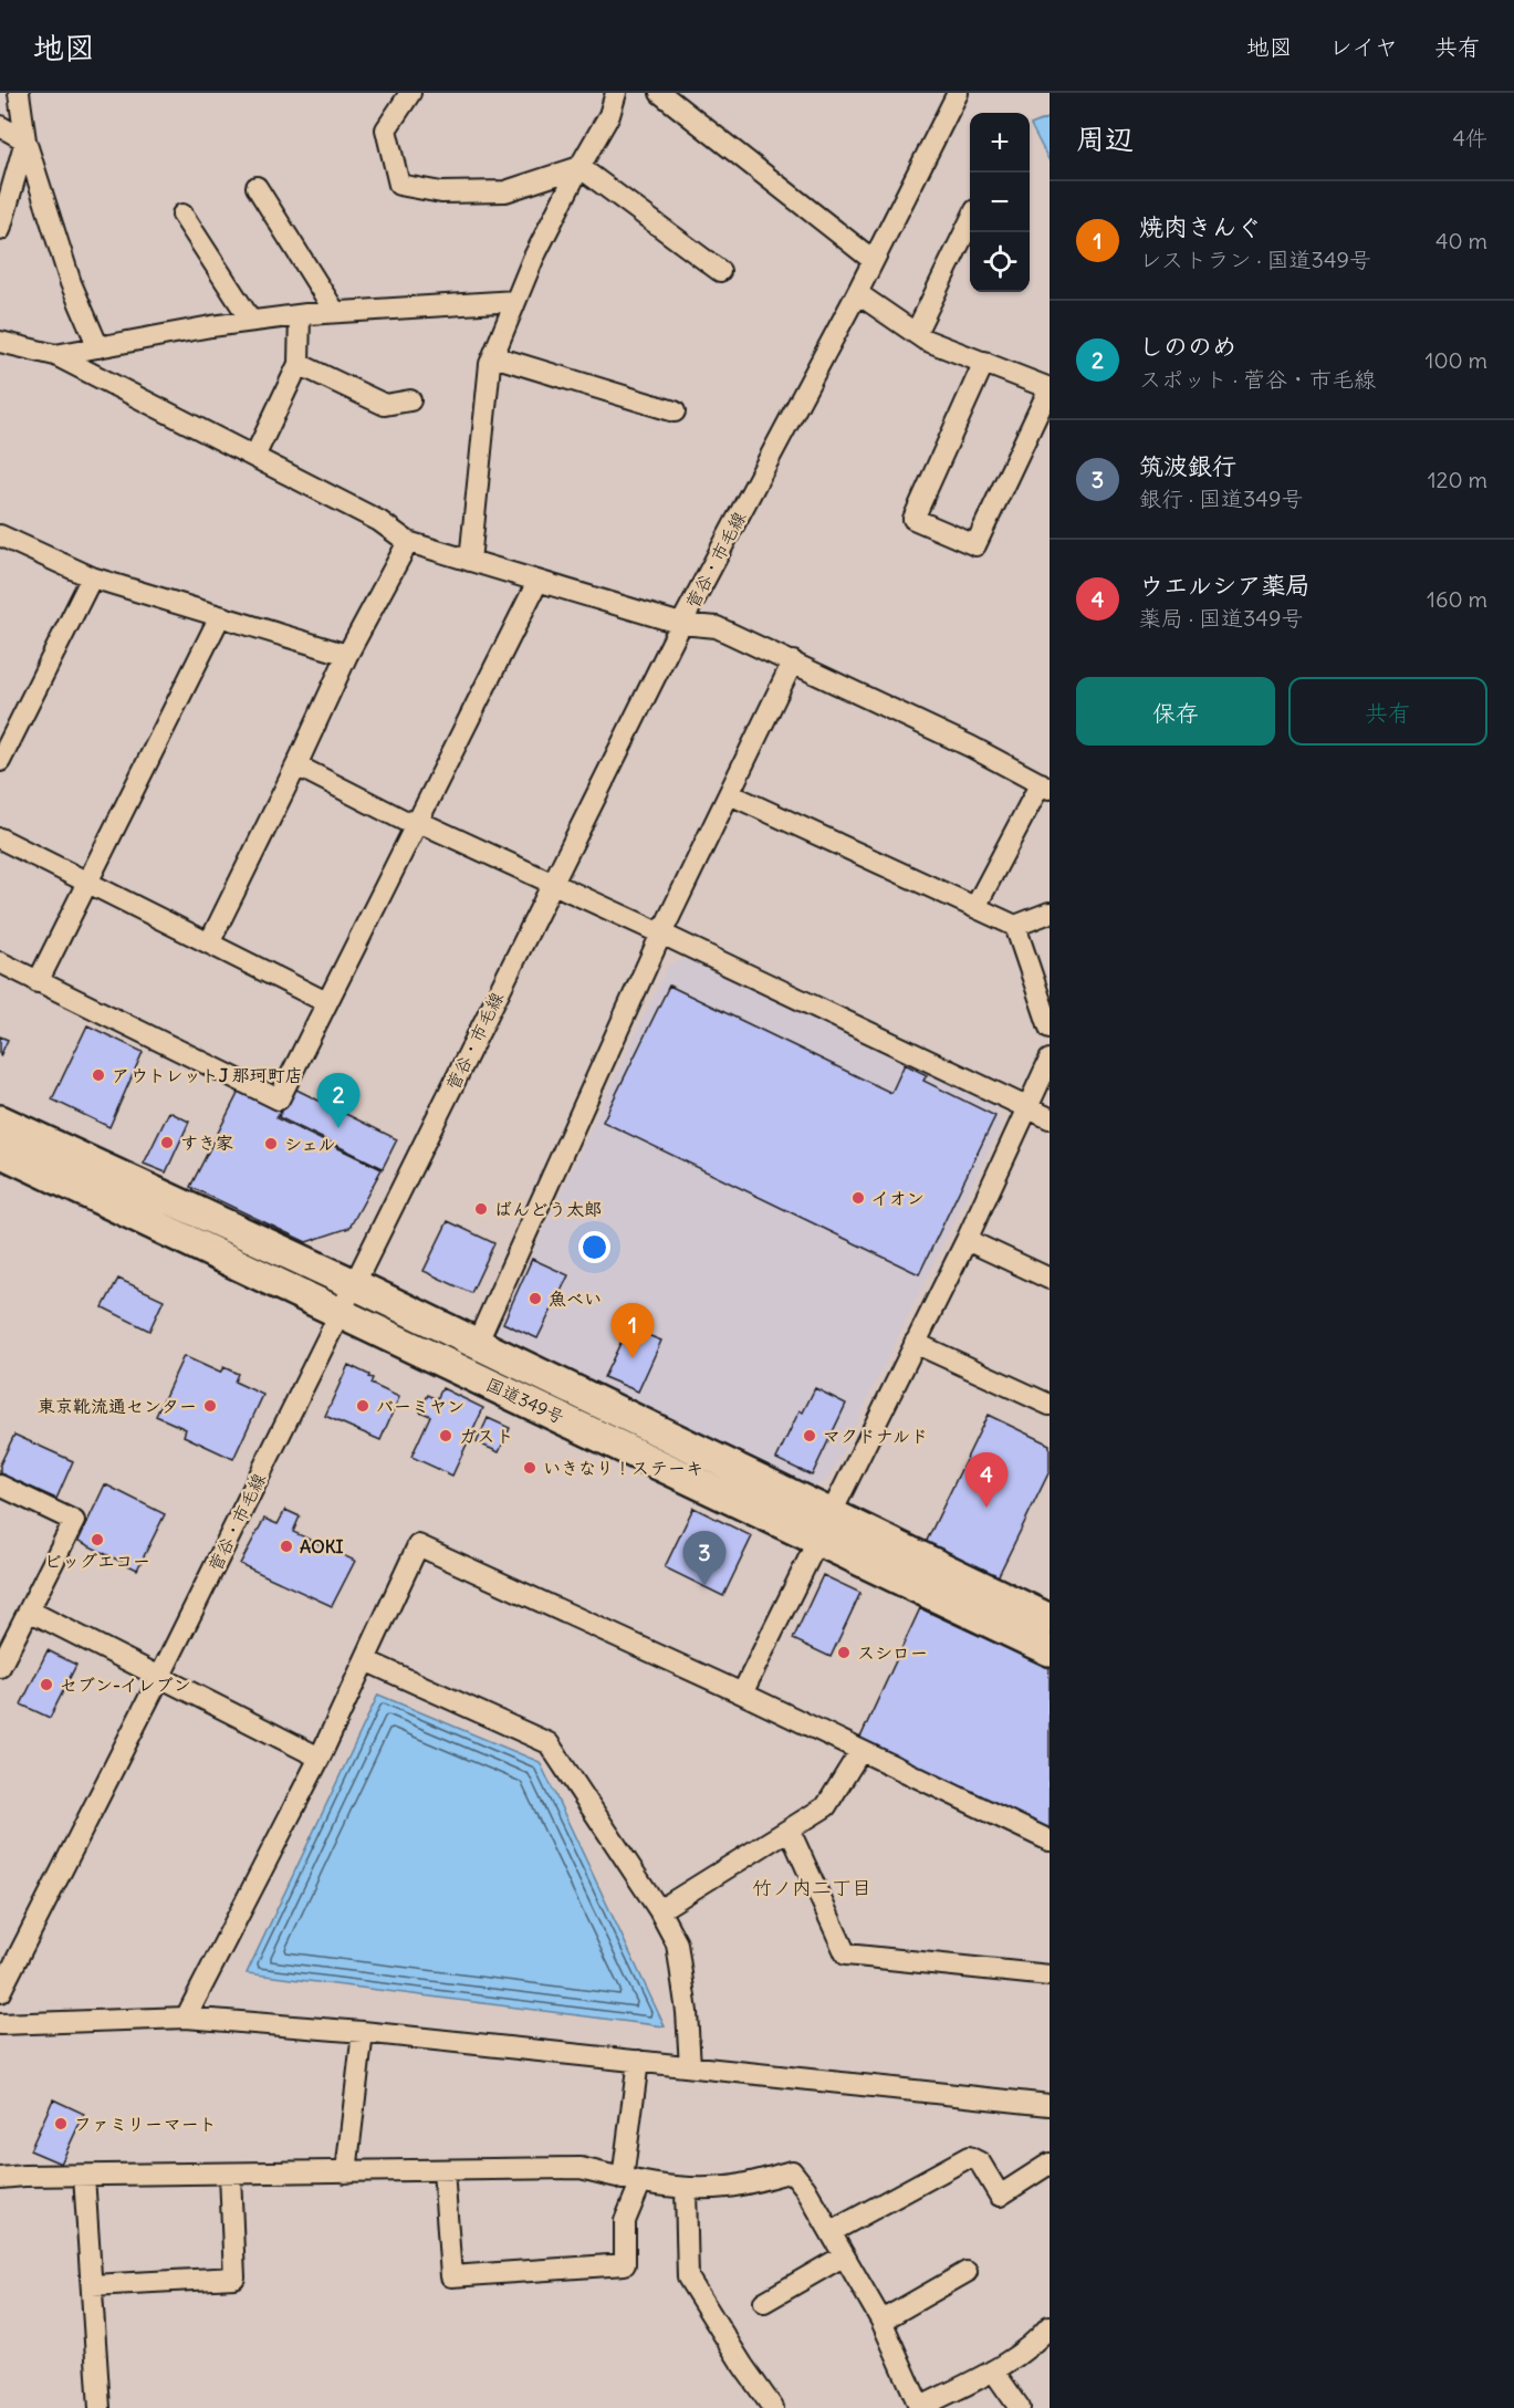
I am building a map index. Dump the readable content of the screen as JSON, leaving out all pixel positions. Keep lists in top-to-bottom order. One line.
{"streets":{"highway":["国道349号"],"street":["菅谷・市毛線"]},"crossings":[["菅谷・市毛線","国道349号"]],"districts":["竹ノ内二丁目"],"places":["アウトレットJ 那珂町店","すき家","シェル","イオン","ばんどう太郎","魚べい","東京靴流通センター","バーミヤン","ガスト","マクドナルド","いきなり！ステーキ","ビッグエコー","AOKI","スシロー","セブン-イレブン","ファミリーマート"],"page":{"header":"地図","nav":["地図","レイヤ","共有"],"heading":["周辺","4件"],"map_buttons":["+","−"],"list":[{"mark":"1","name":"焼肉きんぐ","note":"レストラン · 国道349号","value":"40 m"},{"mark":"2","name":"しののめ","note":"スポット · 菅谷・市毛線","value":"100 m"},{"mark":"3","name":"筑波銀行","note":"銀行 · 国道349号","value":"120 m"},{"mark":"4","name":"ウエルシア薬局","note":"薬局 · 国道349号","value":"160 m"}],"buttons":["保存","共有"],"pins":["2","1","4","3"]}}
